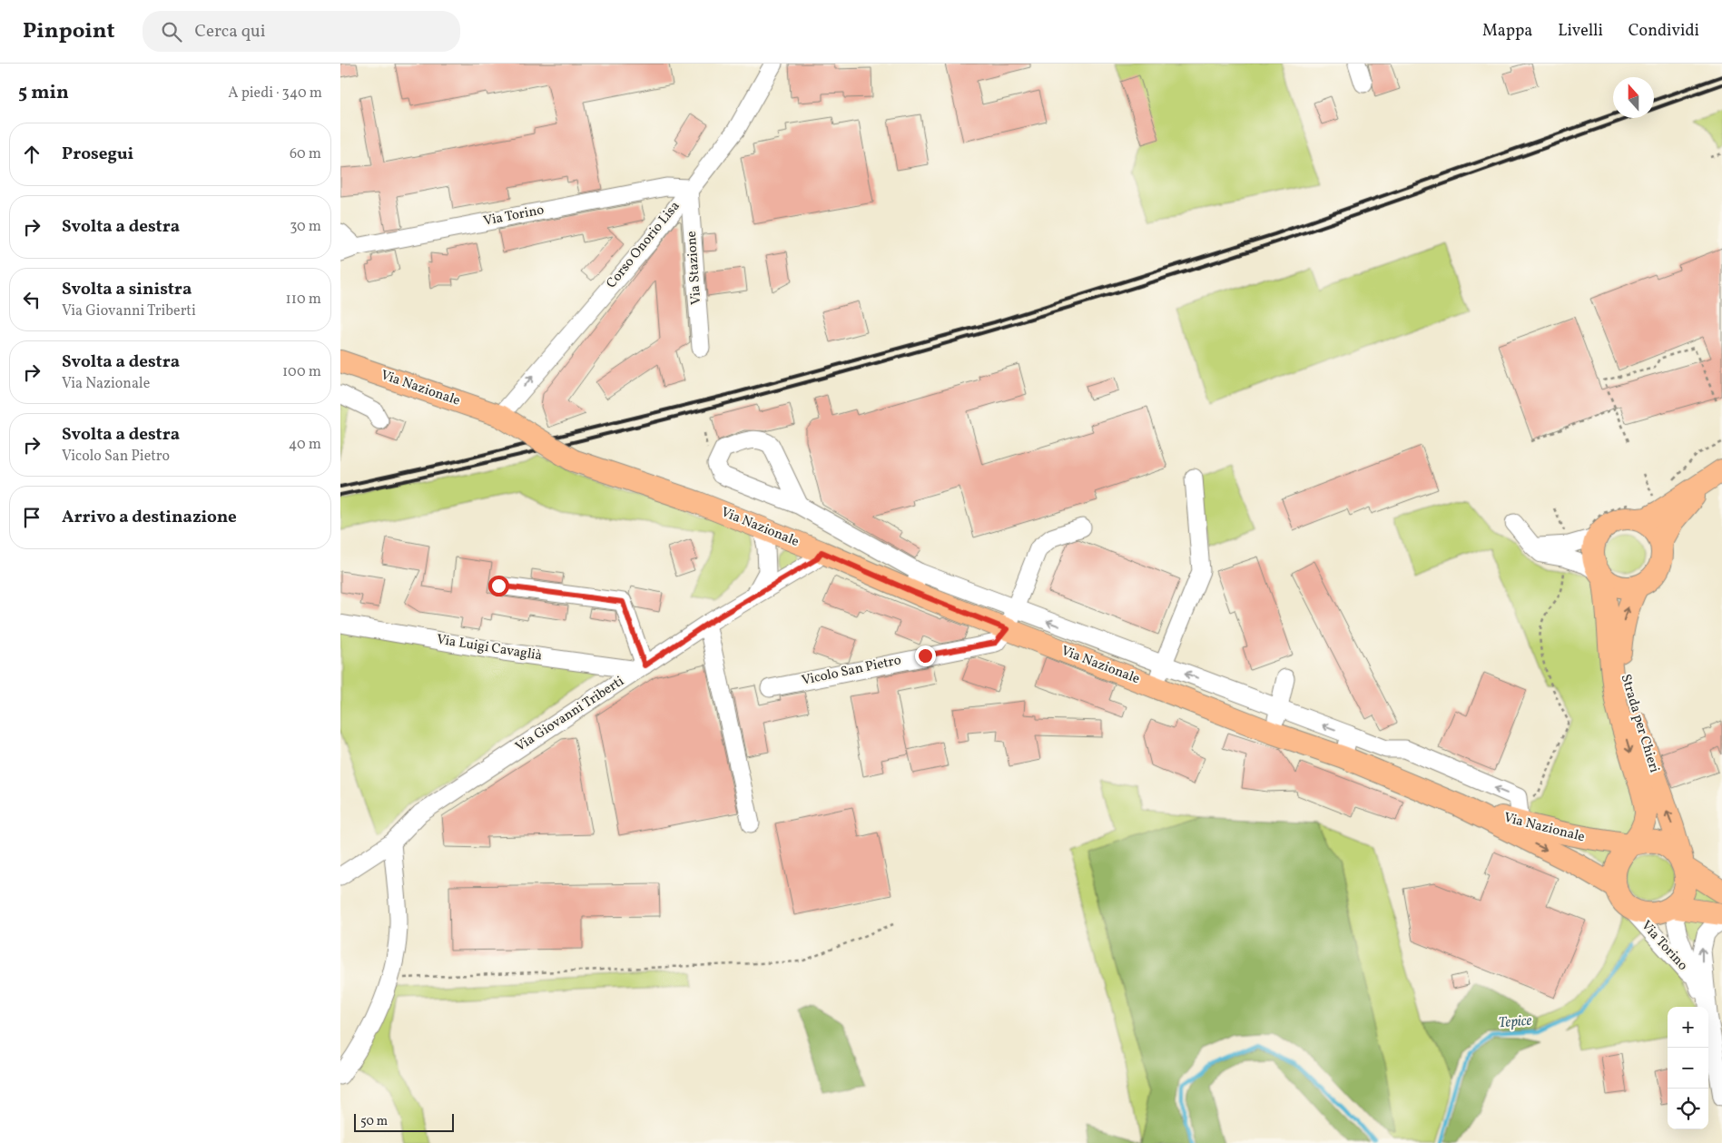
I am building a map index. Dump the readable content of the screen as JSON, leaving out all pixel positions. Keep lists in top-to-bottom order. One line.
{"streets":{"main road":["Via Nazionale","Strada per Chieri"],"street":["Via Torino","Corso Onorio Lisa","Via Stazione","Via Luigi Cavaglià","Vicolo San Pietro","Via Giovanni Triberti"]},"crossings":[["Via Torino","Corso Onorio Lisa"],["Via Torino","Via Stazione"],["Via Torino","Via Nazionale"],["Via Torino","Strada per Chieri"],["Corso Onorio Lisa","Via Stazione"],["Corso Onorio Lisa","Via Nazionale"],["Via Nazionale","Vicolo San Pietro"],["Via Nazionale","Via Giovanni Triberti"],["Via Nazionale","Strada per Chieri"],["Via Luigi Cavaglià","Via Giovanni Triberti"]],"one_way":["Corso Onorio Lisa"],"water":["Tepice"],"scale_bar":"50 m","north":"top","page":{"header":"Pinpoint","search":"Cerca qui","nav":["Mappa","Livelli","Condividi"],"heading":["5 min","A piedi · 340 m"],"list":[["Prosegui","60 m"],["Svolta a destra","30 m"],["Svolta a sinistra","Via Giovanni Triberti","110 m"],["Svolta a destra","Via Nazionale","100 m"],["Svolta a destra","Vicolo San Pietro","40 m"],"Arrivo a destinazione"],"map_buttons":["+","−"],"scale":"50 m"}}
